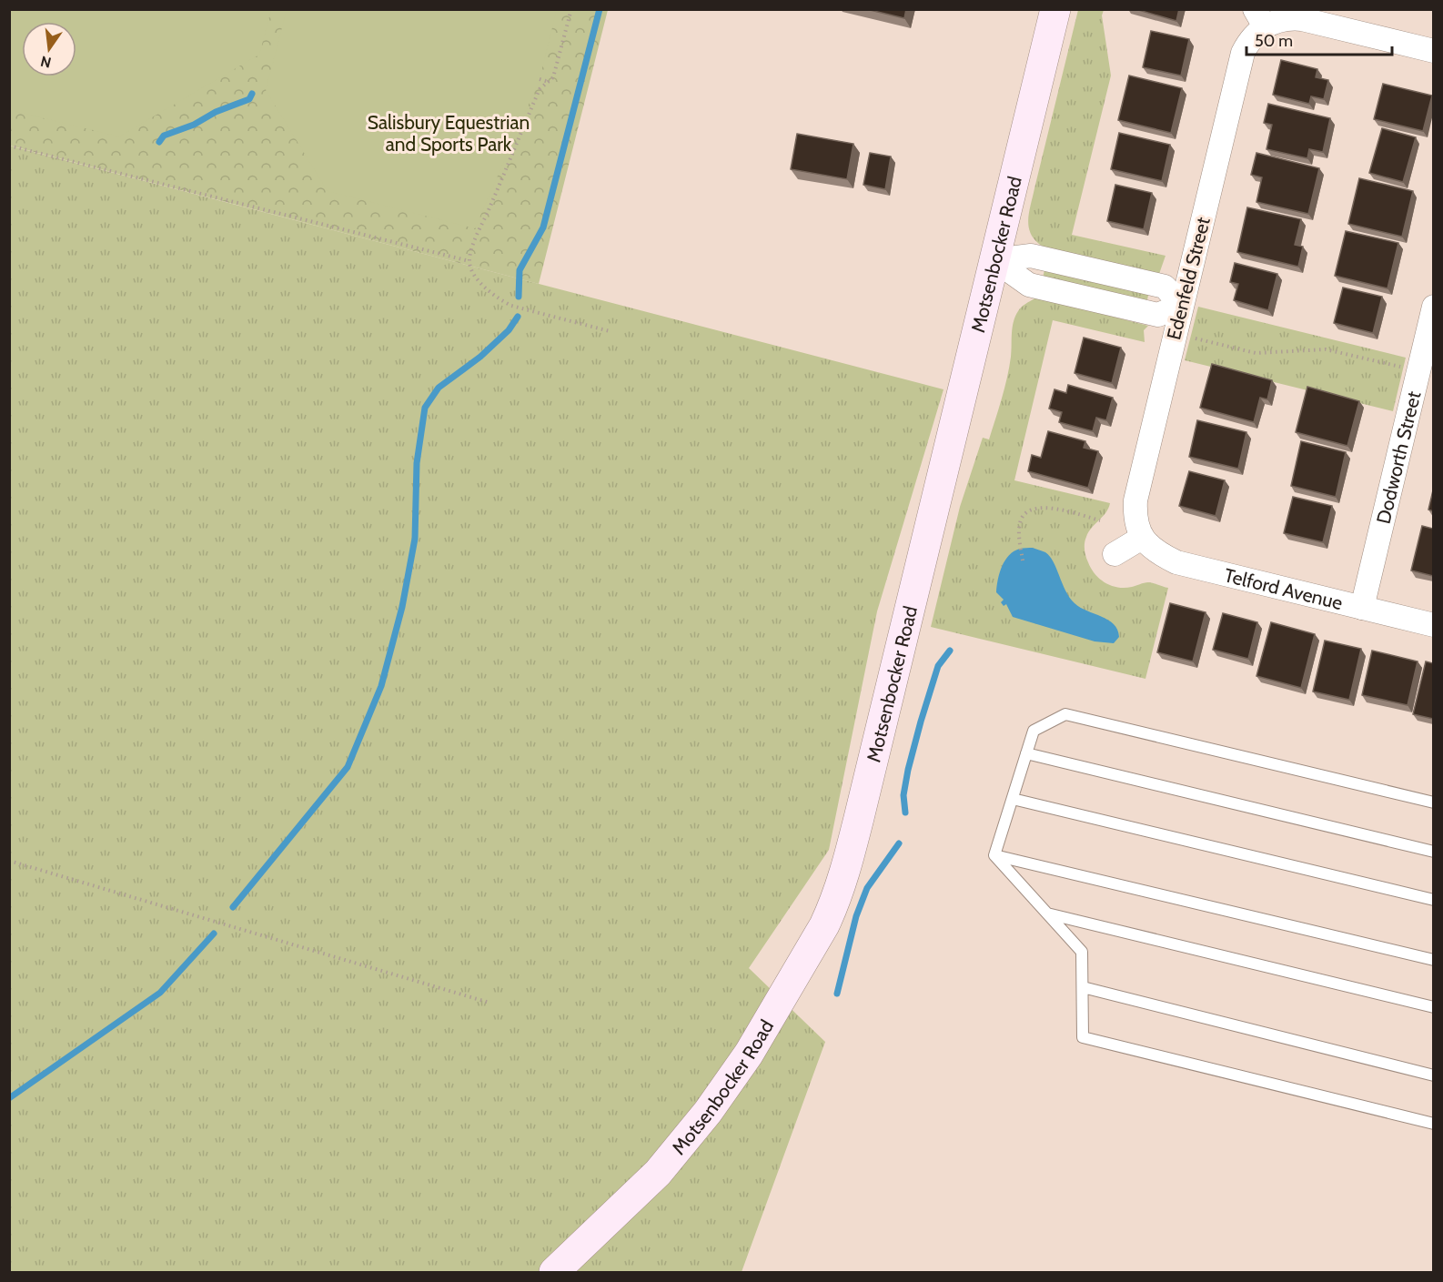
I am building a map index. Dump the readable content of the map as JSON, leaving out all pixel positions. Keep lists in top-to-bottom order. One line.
{"streets":{"main road":["Motsenbocker Road"],"street":["Edenfeld Street","Dodworth Street","Telford Avenue"]},"crossings":[["Edenfeld Street","Telford Avenue"],["Dodworth Street","Telford Avenue"]],"parks":["Salisbury Equestrian and Sports Park"],"scale_bar":"50 m","north":"bottom"}
